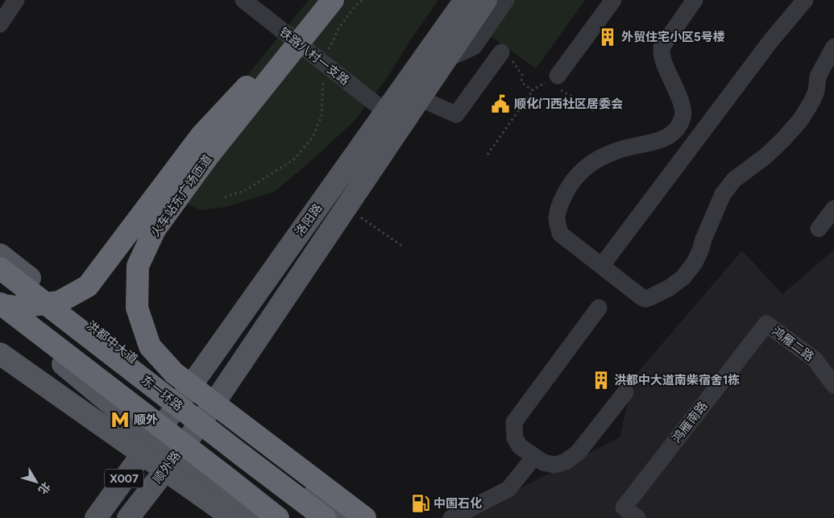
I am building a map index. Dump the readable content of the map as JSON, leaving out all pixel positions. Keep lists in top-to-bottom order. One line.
{"streets":{"highway":["火车站东广场匝道","东一环路"],"main road":["洛阳路","洪都中大道","顺外路","X007"],"street":["铁路八村一支路","鸿雁二路","鸿雁南路"]},"crossings":[["铁路八村一支路","洛阳路"],["洛阳路","洪都中大道"],["洛阳路","顺外路"],["洛阳路","X007"],["洪都中大道","顺外路"],["鸿雁二路","鸿雁南路"]],"places":{"building":["外贸住宅小区5号楼","洪都中大道南柴宿舍1栋"],"public building":["顺化门西社区居委会"],"metro station":["顺外"],"fuel station":["中国石化"]},"north":"bottom right"}
